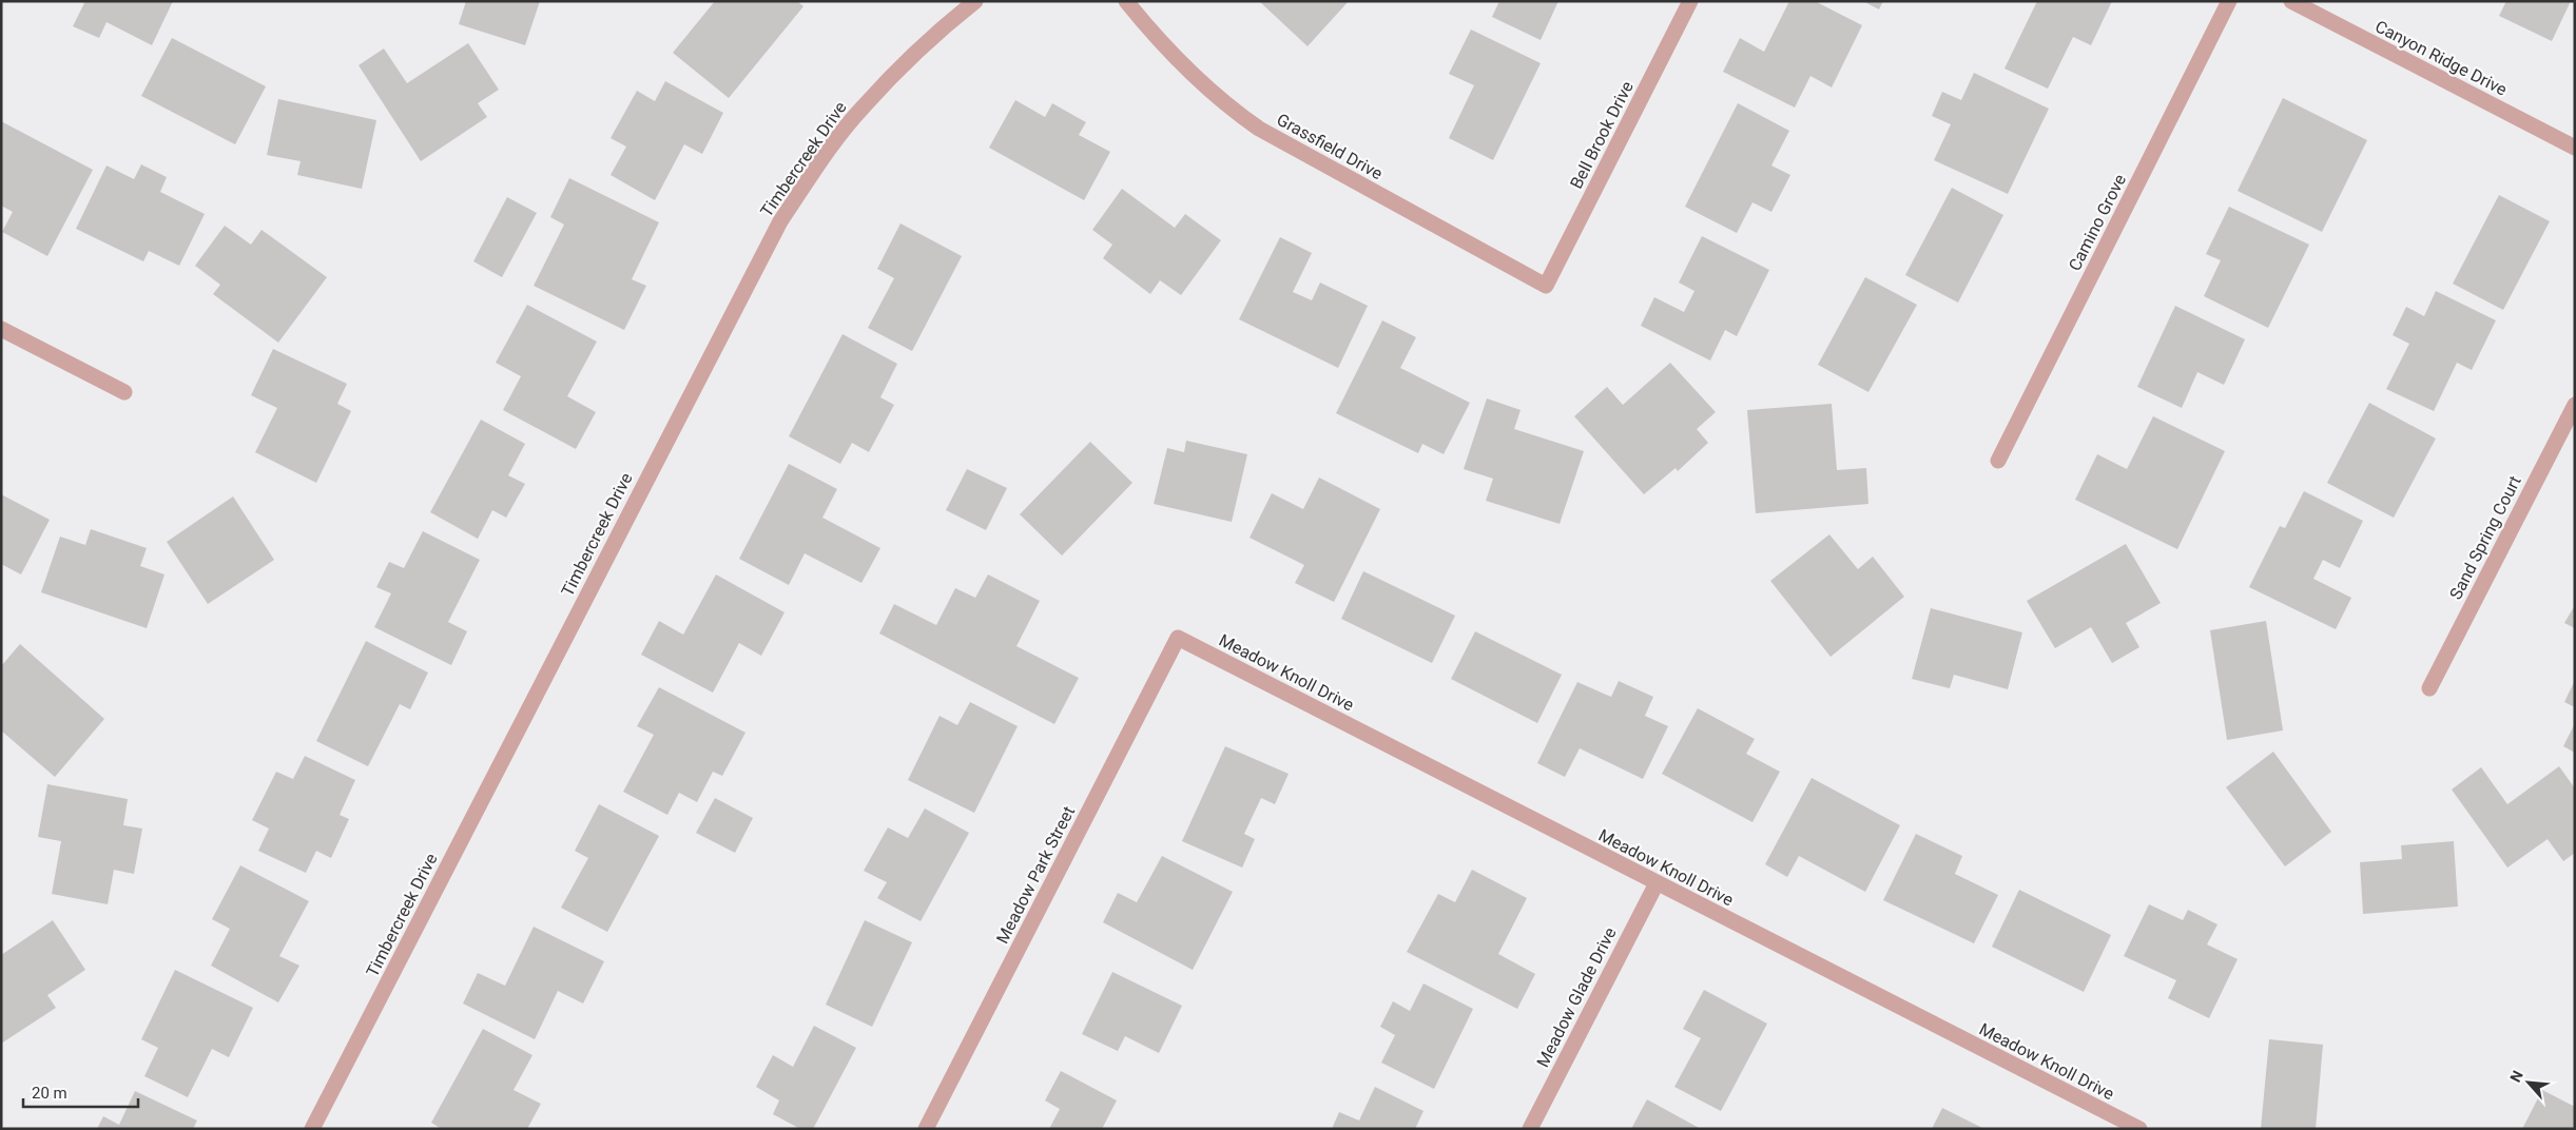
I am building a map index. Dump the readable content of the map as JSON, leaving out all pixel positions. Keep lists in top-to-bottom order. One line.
{"streets":{"street":["Canyon Ridge Drive","Bell Brook Drive","Grassfield Drive","Timbercreek Drive","Camino Grove","Sand Spring Court","Meadow Knoll Drive","Meadow Park Street","Meadow Glade Drive"]},"crossings":[["Bell Brook Drive","Grassfield Drive"],["Meadow Knoll Drive","Meadow Park Street"],["Meadow Knoll Drive","Meadow Glade Drive"]],"scale_bar":"20 m","north":"top left"}
